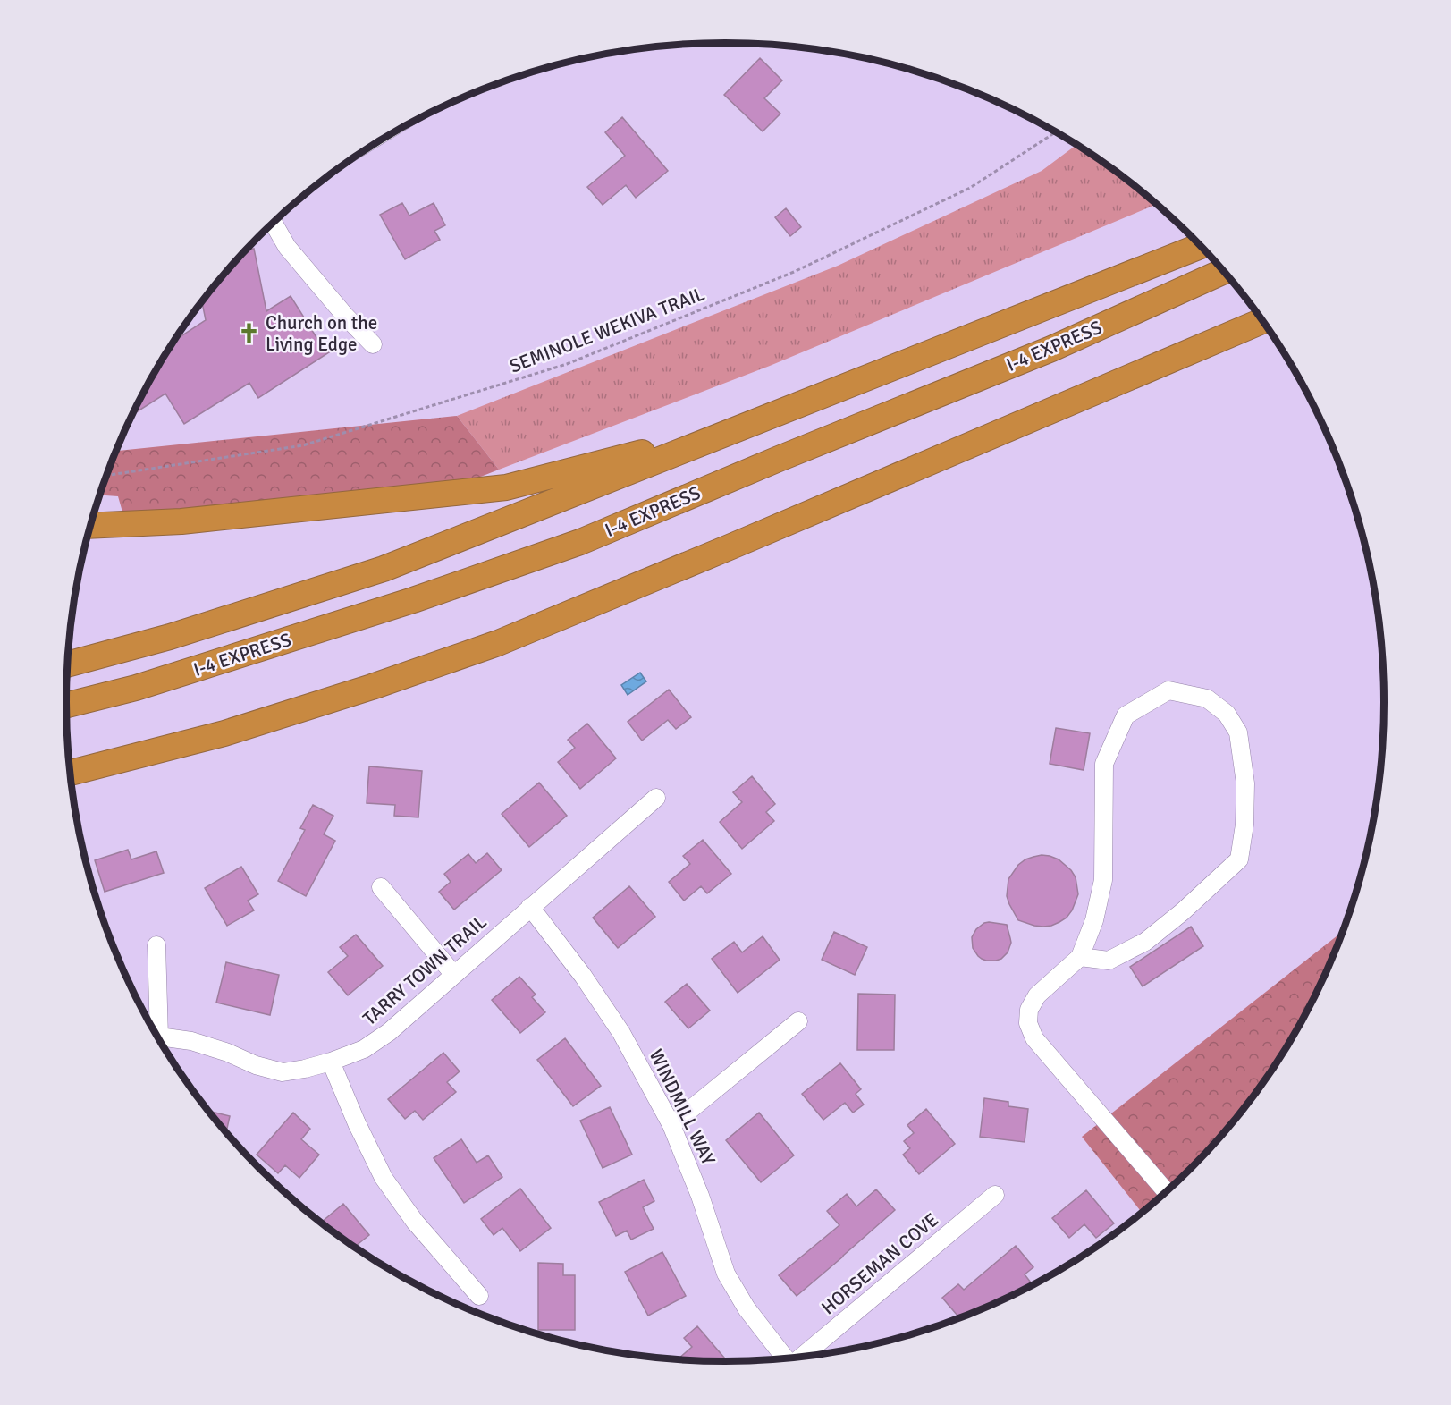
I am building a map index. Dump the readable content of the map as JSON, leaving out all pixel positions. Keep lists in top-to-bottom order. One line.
{"streets":{"highway":["I-4 EXPRESS"],"street":["TARRY TOWN TRAIL","WINDMILL WAY","HORSEMAN COVE"],"path":["SEMINOLE WEKIVA TRAIL"]},"crossings":[["TARRY TOWN TRAIL","WINDMILL WAY"]],"places":{"church":["Church on the Living Edge"]}}
